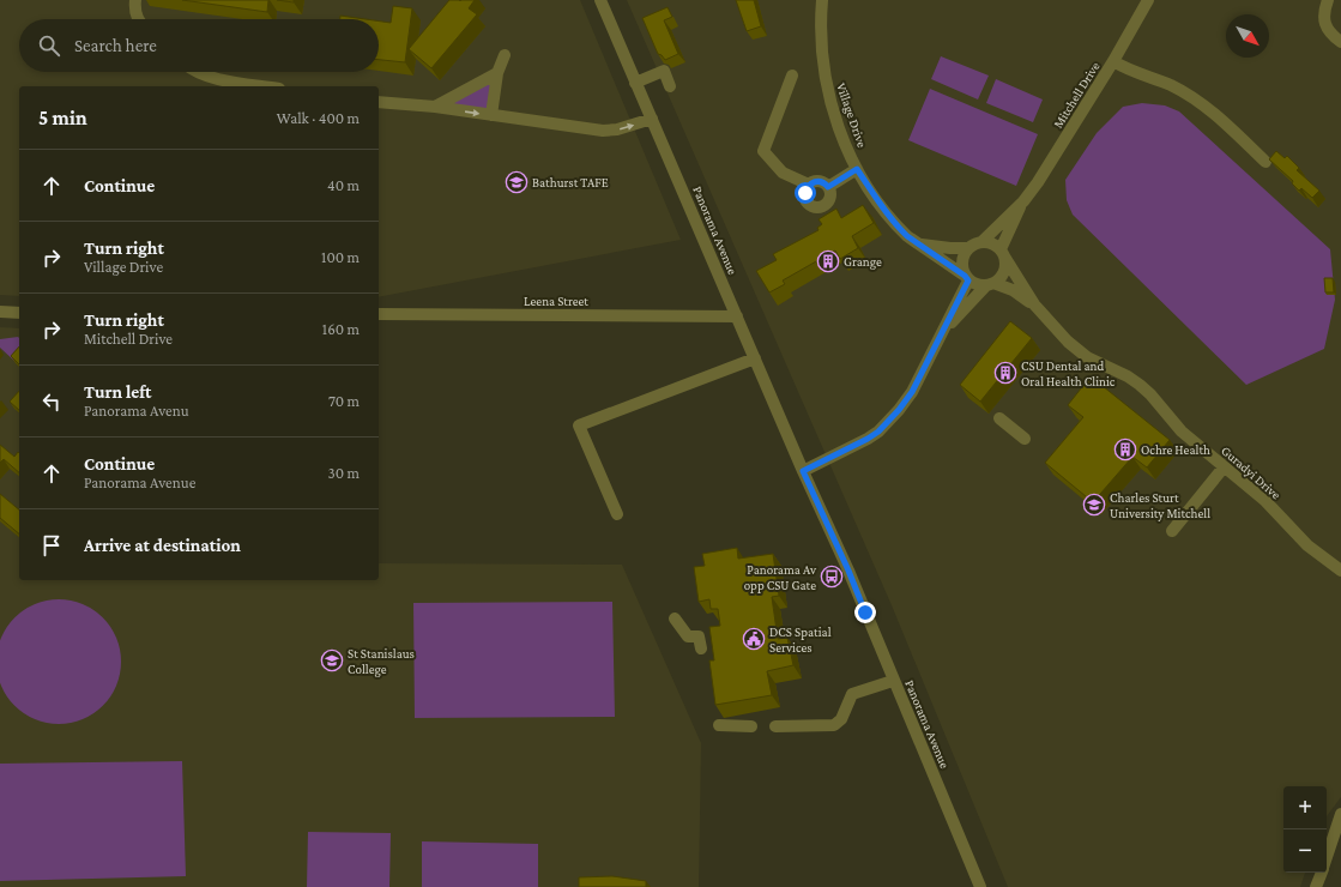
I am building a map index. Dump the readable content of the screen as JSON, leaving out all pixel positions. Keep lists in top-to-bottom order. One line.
{"streets":{"street":["Mitchell Drive","Village Drive","Panorama Avenue","Leena Street","Guradyi Drive"]},"crossings":[["Mitchell Drive","Village Drive"],["Mitchell Drive","Guradyi Drive"],["Village Drive","Guradyi Drive"],["Panorama Avenue","Leena Street"]],"places":{"school or university":["Bathurst TAFE","Charles Sturt University Mitchell","St Stanislaus College"],"building":["Grange","CSU Dental and Oral Health Clinic","Ochre Health"],"bus stop":["Panorama Av opp CSU Gate"],"public building":["DCS Spatial Services"]},"north":"bottom right","page":{"search":"Search here","heading":["5 min","Walk · 400 m"],"list":[["Continue","40 m"],["Turn right","Village Drive","100 m"],["Turn right","Mitchell Drive","160 m"],["Turn left","Panorama Avenu","70 m"],["Continue","Panorama Avenue","30 m"],"Arrive at destination"],"map_buttons":["+","−"]}}
